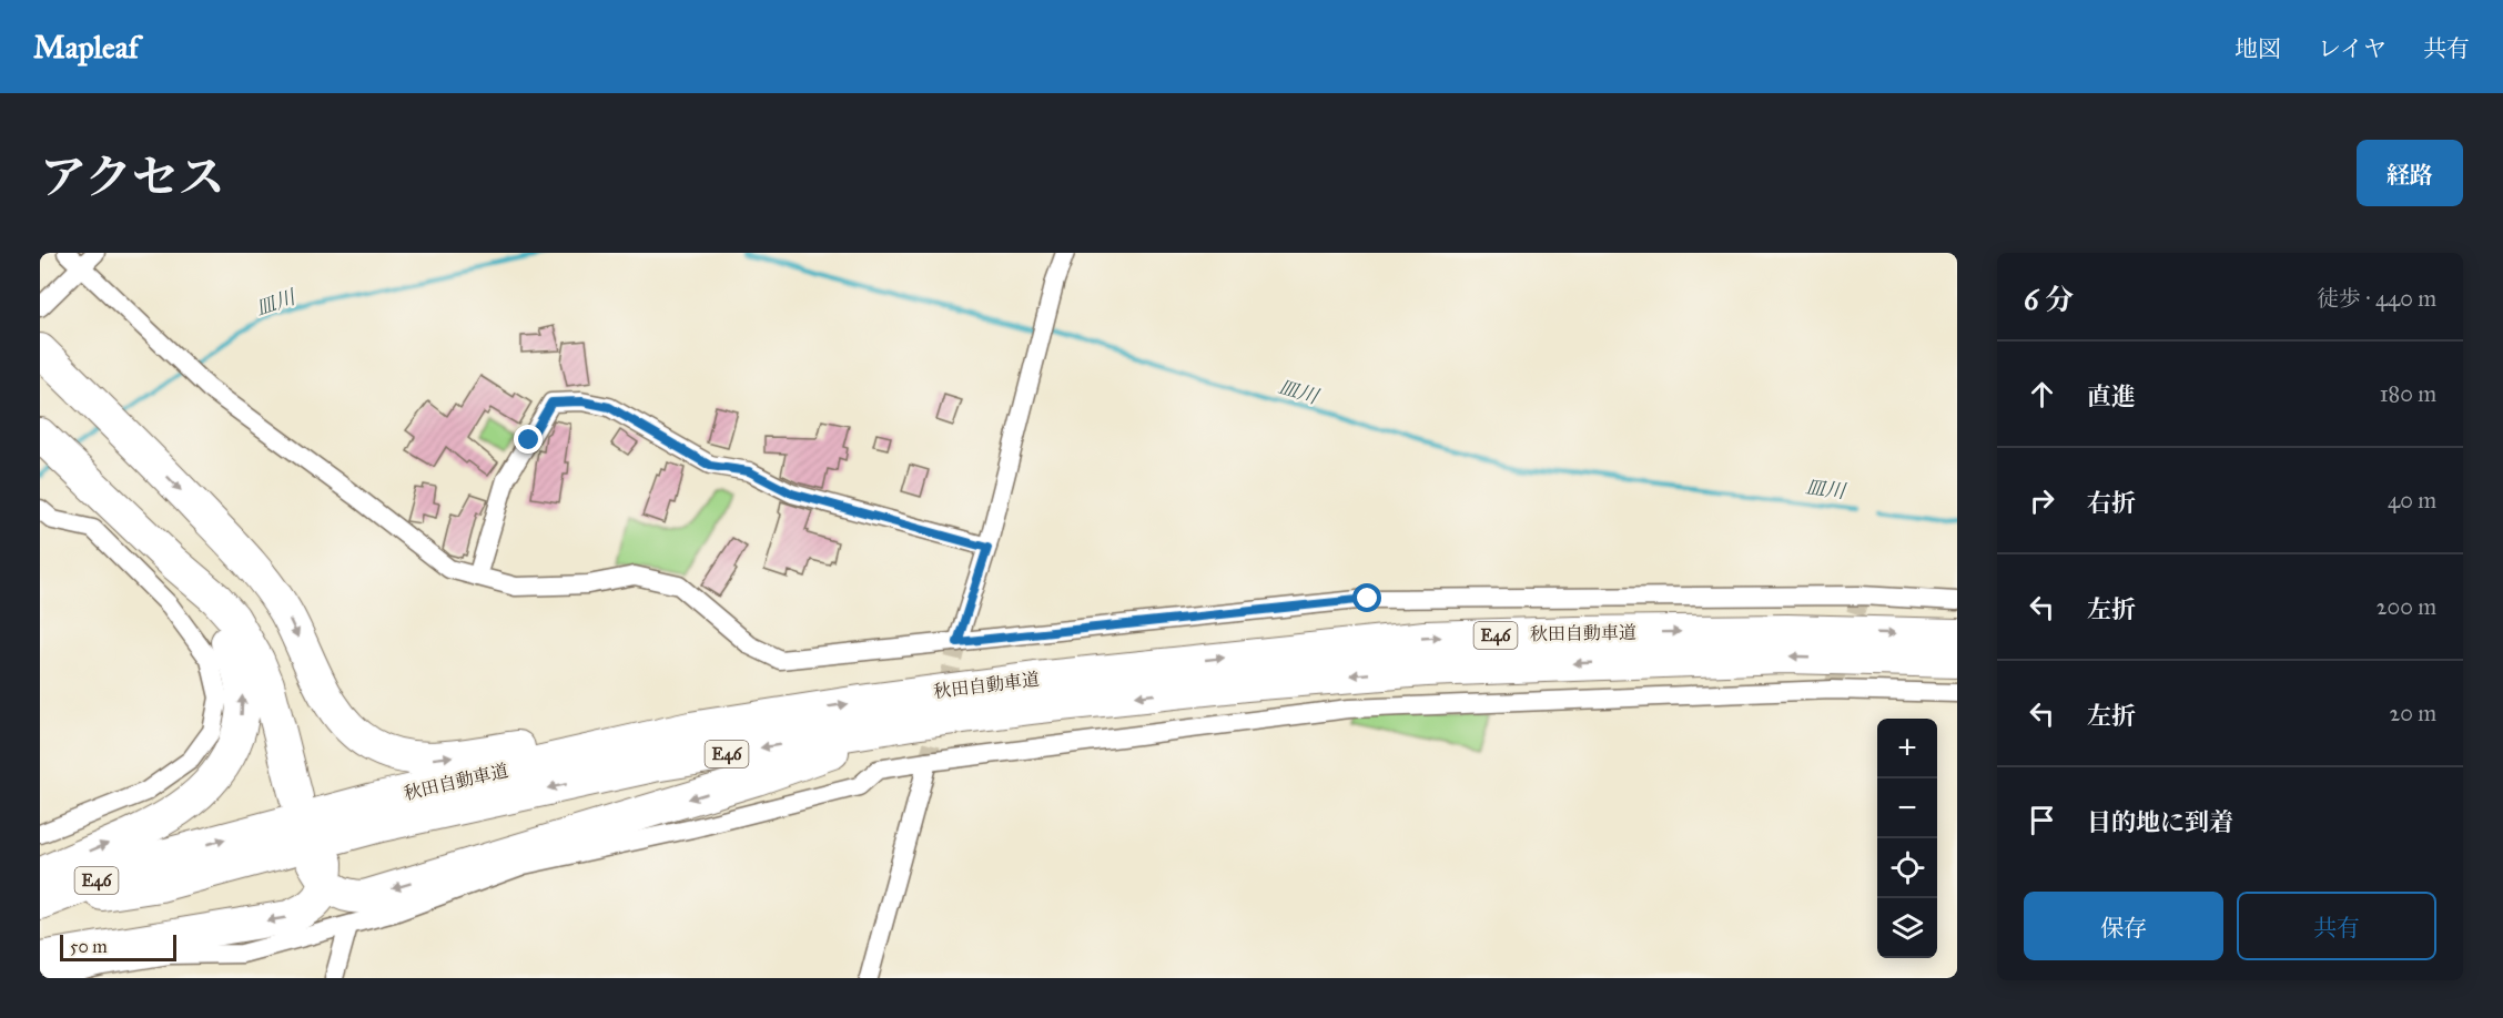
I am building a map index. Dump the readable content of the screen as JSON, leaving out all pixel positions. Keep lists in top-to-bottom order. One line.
{"streets":{"highway":["秋田自動車道","E46"]},"water":["皿川"],"scale_bar":"50 m","page":{"header":"Mapleaf","nav":["地図","レイヤ","共有"],"title":"アクセス","buttons":["経路",["保存","共有"]],"heading":["6 分","徒歩 · 440 m"],"list":[["直進","180 m"],["右折","40 m"],["左折","200 m"],["左折","20 m"],"目的地に到着"],"map_buttons":["+","−"],"scale":"50 m"}}
